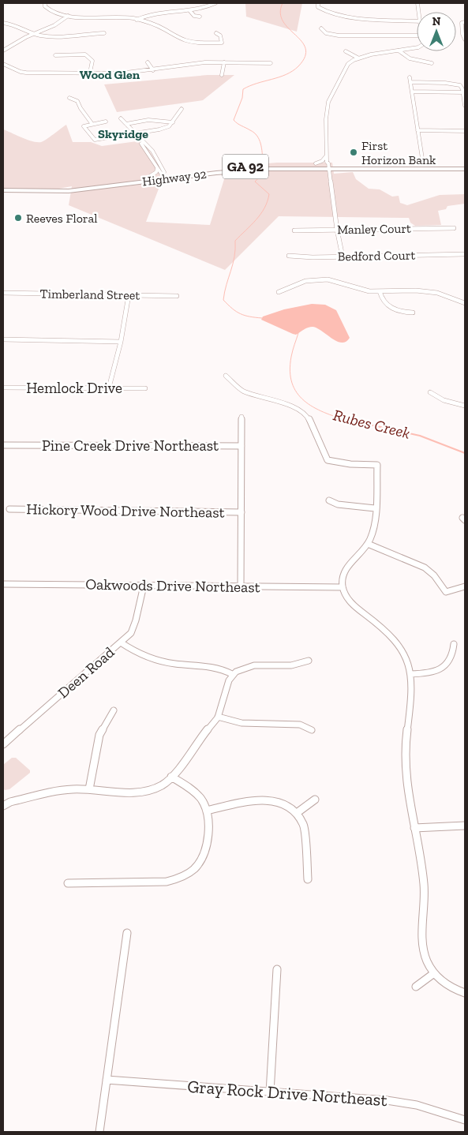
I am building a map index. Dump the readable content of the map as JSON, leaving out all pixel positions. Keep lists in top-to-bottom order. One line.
{"streets":{"main road":["GA 92","Highway 92"],"street":["Manley Court","Bedford Court","Timberland Street","Hemlock Drive","Pine Creek Drive Northeast","Hickory Wood Drive Northeast","Oakwoods Drive Northeast","Deen Road","Gray Rock Drive Northeast"]},"crossings":[["Oakwoods Drive Northeast","Deen Road"]],"districts":["Wood Glen","Skyridge"],"water":["Rubes Creek"],"places":["First Horizon Bank","Reeves Floral"],"north":"top"}
